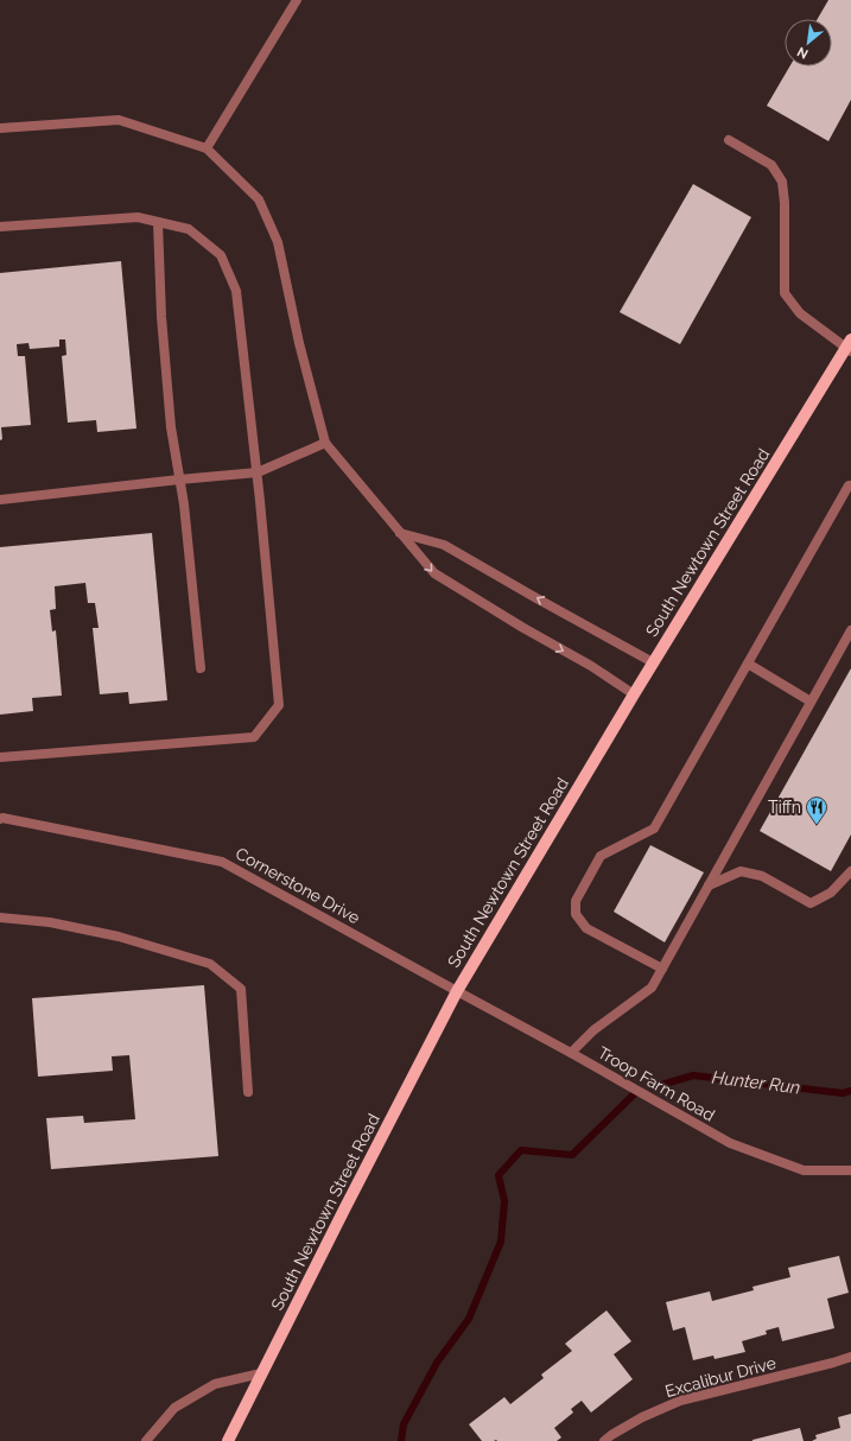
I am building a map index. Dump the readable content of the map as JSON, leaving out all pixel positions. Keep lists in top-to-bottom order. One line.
{"streets":{"main road":["South Newtown Street Road"],"street":["Cornerstone Drive","Troop Farm Road","Excalibur Drive"]},"crossings":[["South Newtown Street Road","Cornerstone Drive"],["South Newtown Street Road","Troop Farm Road"],["Cornerstone Drive","Troop Farm Road"]],"water":["Hunter Run"],"places":{"restaurant":["Tiffn"]},"north":"bottom left"}
